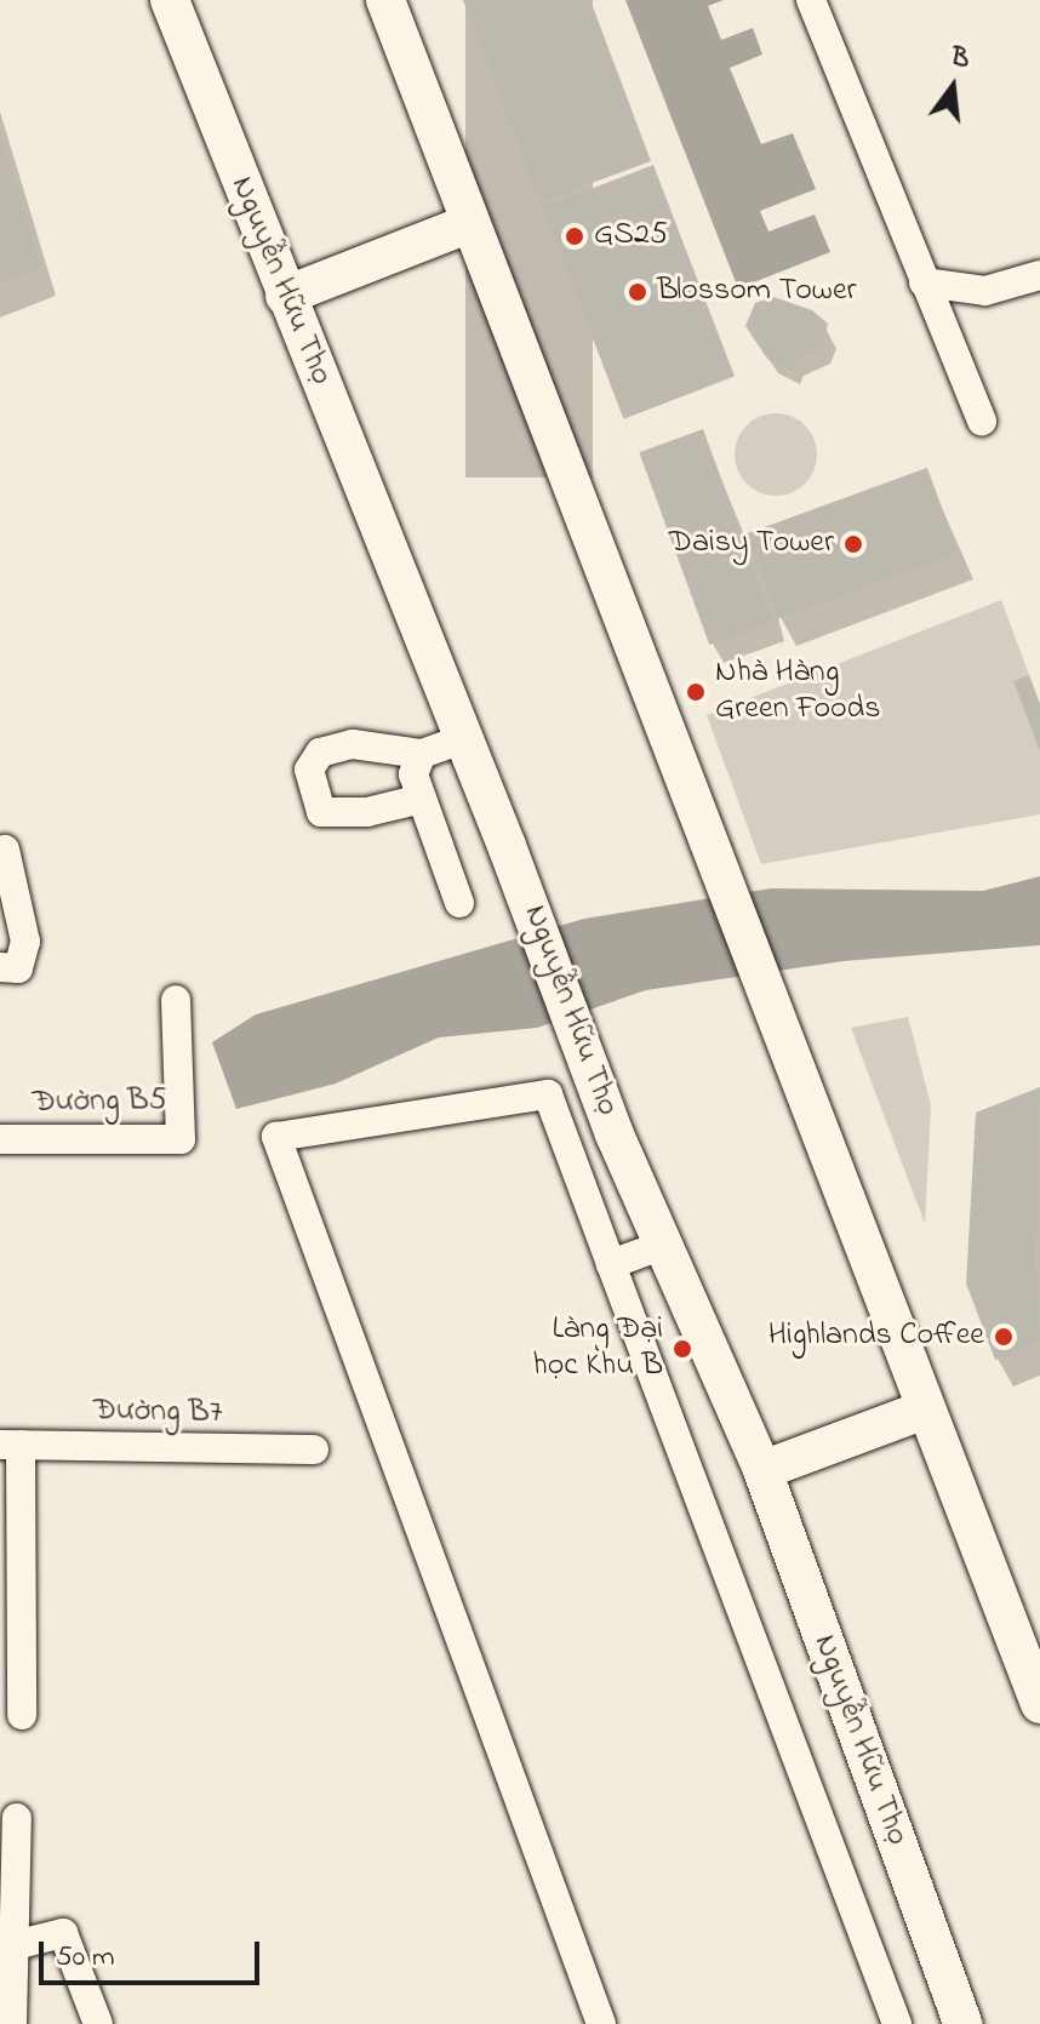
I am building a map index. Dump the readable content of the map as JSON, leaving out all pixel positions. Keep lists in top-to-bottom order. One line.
{"streets":{"main road":["Nguyễn Hữu Thọ"],"street":["Đường B5","Đường B7"]},"places":["GS25","Blossom Tower","Daisy Tower","Nhà Hàng Green Foods","Highlands Coffee","Làng Đại học Khu B"],"scale_bar":"50 m","north":"top"}
